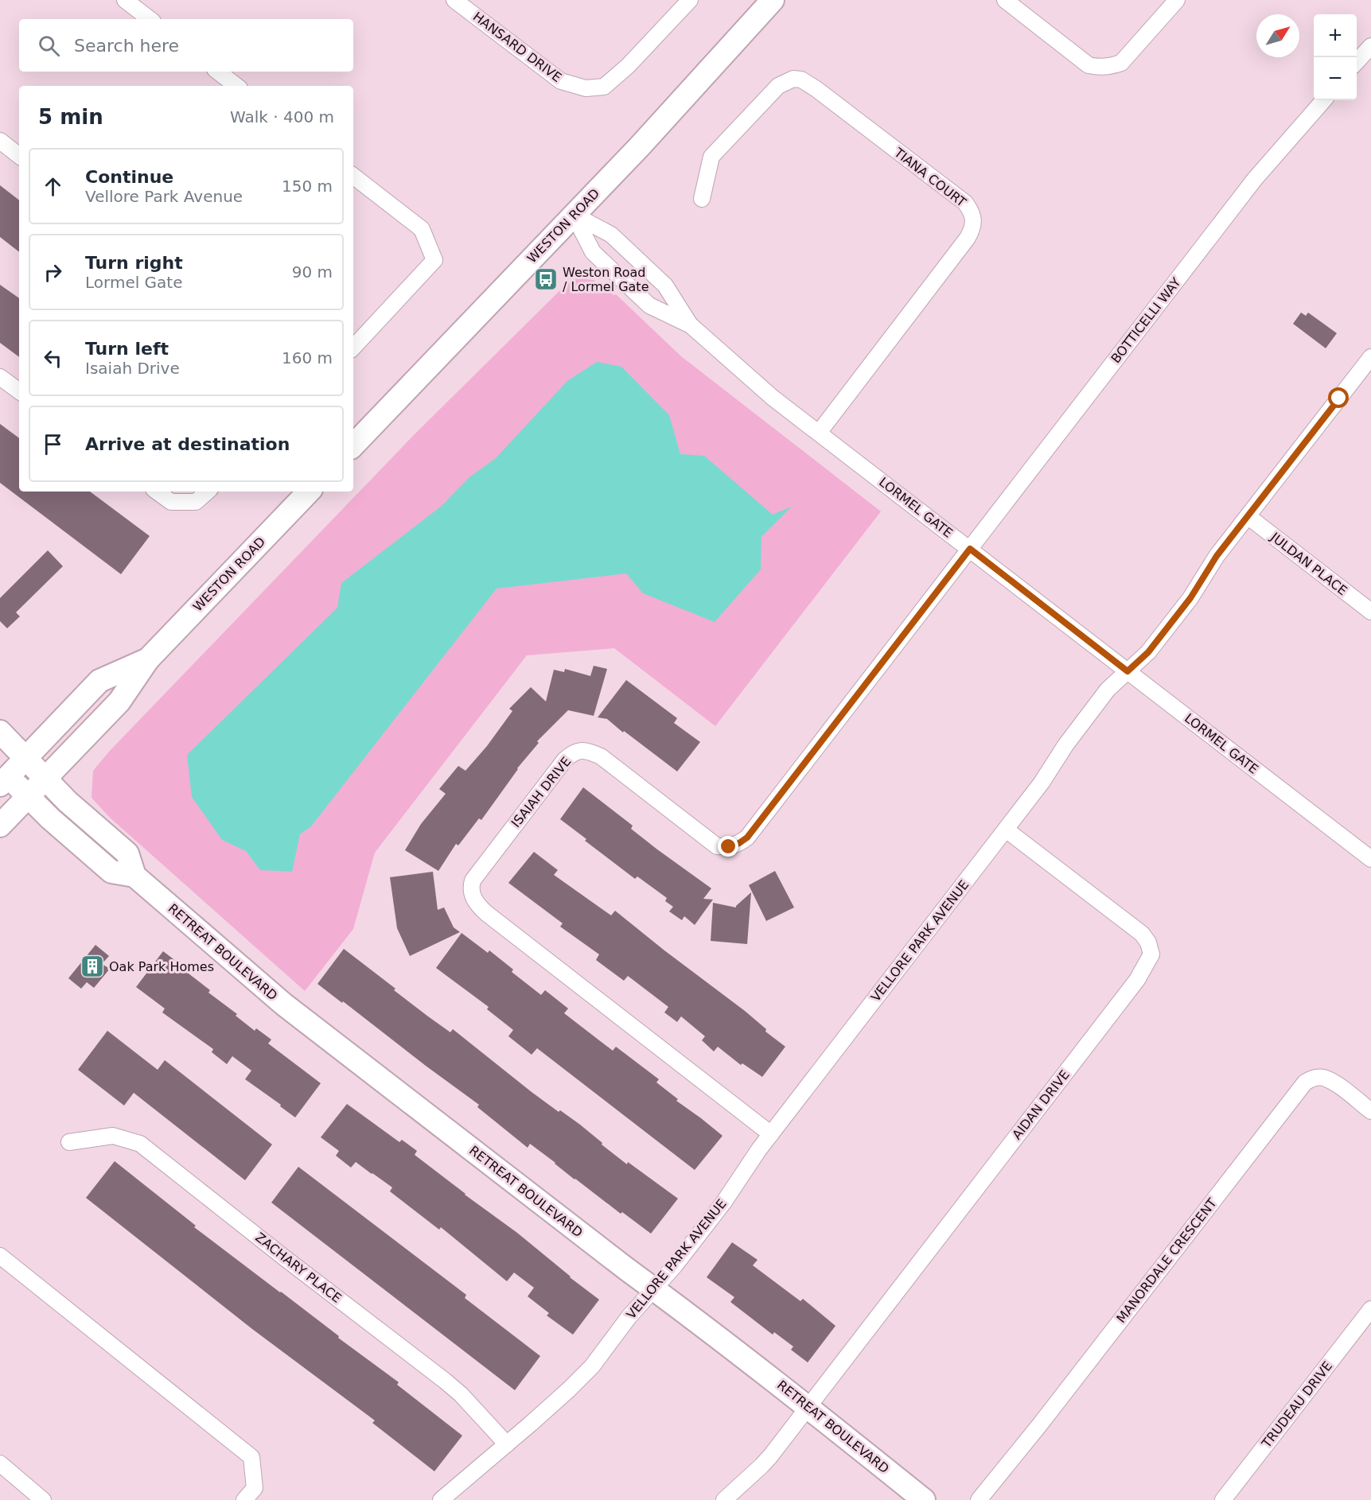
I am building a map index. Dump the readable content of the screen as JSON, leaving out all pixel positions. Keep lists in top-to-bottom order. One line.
{"streets":{"street":["HANSARD DRIVE","TIANA COURT","WESTON ROAD","BOTTICELLI WAY","LORMEL GATE","JULDAN PLACE","ISAIAH DRIVE","VELLORE PARK AVENUE","RETREAT BOULEVARD","AIDAN DRIVE","MANORDALE CRESCENT","ZACHARY PLACE","TRUDEAU DRIVE"]},"crossings":[["TIANA COURT","LORMEL GATE"],["WESTON ROAD","LORMEL GATE"],["WESTON ROAD","RETREAT BOULEVARD"],["BOTTICELLI WAY","LORMEL GATE"],["BOTTICELLI WAY","ISAIAH DRIVE"],["LORMEL GATE","ISAIAH DRIVE"],["LORMEL GATE","VELLORE PARK AVENUE"],["JULDAN PLACE","VELLORE PARK AVENUE"],["ISAIAH DRIVE","VELLORE PARK AVENUE"],["VELLORE PARK AVENUE","RETREAT BOULEVARD"],["VELLORE PARK AVENUE","AIDAN DRIVE"],["VELLORE PARK AVENUE","ZACHARY PLACE"],["RETREAT BOULEVARD","AIDAN DRIVE"]],"places":{"bus stop":["Weston Road / Lormel Gate"],"building":["Oak Park Homes"]},"north":"top right","page":{"map_buttons":["+","−"],"search":"Search here","heading":["5 min","Walk · 400 m"],"list":[["Continue","Vellore Park Avenue","150 m"],["Turn right","Lormel Gate","90 m"],["Turn left","Isaiah Drive","160 m"],"Arrive at destination"]}}
